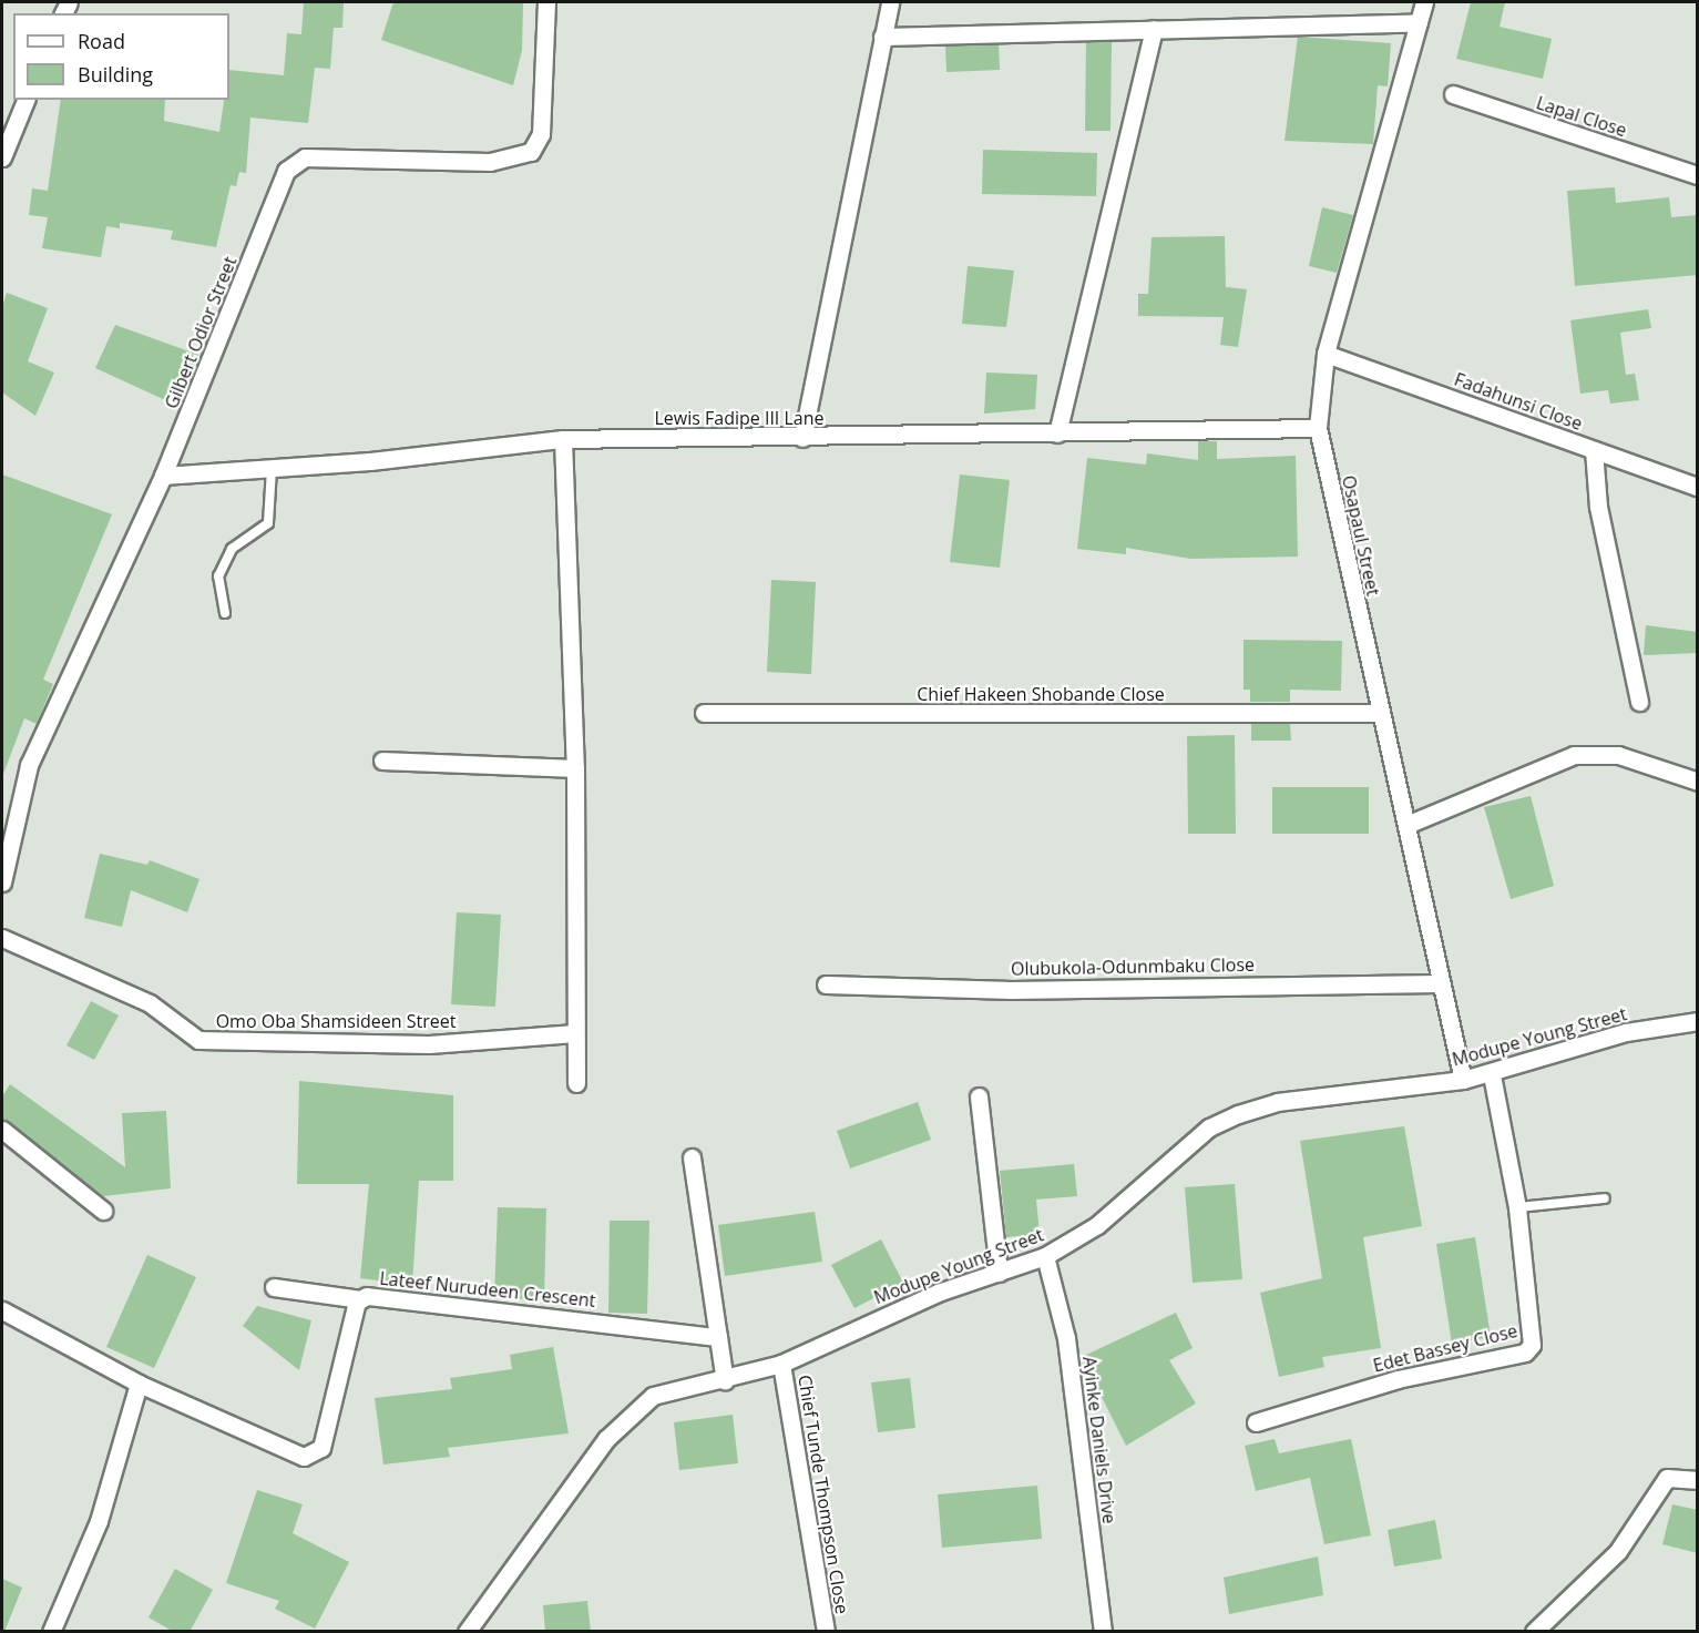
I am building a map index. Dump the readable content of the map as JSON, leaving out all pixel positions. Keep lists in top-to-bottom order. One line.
{"streets":{"street":["Lapal Close","Gilbert Odior Street","Fadahunsi Close","Lewis Fadipe III Lane","Osapaul Street","Chief Hakeen Shobande Close","Olubukola-Odunmbaku Close","Omo Oba Shamsideen Street","Modupe Young Street","Lateef Nurudeen Crescent","Edet Bassey Close","Ayinke Daniels Drive","Chief Tunde Thompson Close"]},"crossings":[["Gilbert Odior Street","Lewis Fadipe III Lane"],["Fadahunsi Close","Osapaul Street"],["Lewis Fadipe III Lane","Osapaul Street"],["Osapaul Street","Chief Hakeen Shobande Close"],["Osapaul Street","Olubukola-Odunmbaku Close"],["Osapaul Street","Modupe Young Street"],["Modupe Young Street","Edet Bassey Close"],["Modupe Young Street","Ayinke Daniels Drive"],["Modupe Young Street","Chief Tunde Thompson Close"]],"legend":["Road","Building"]}
